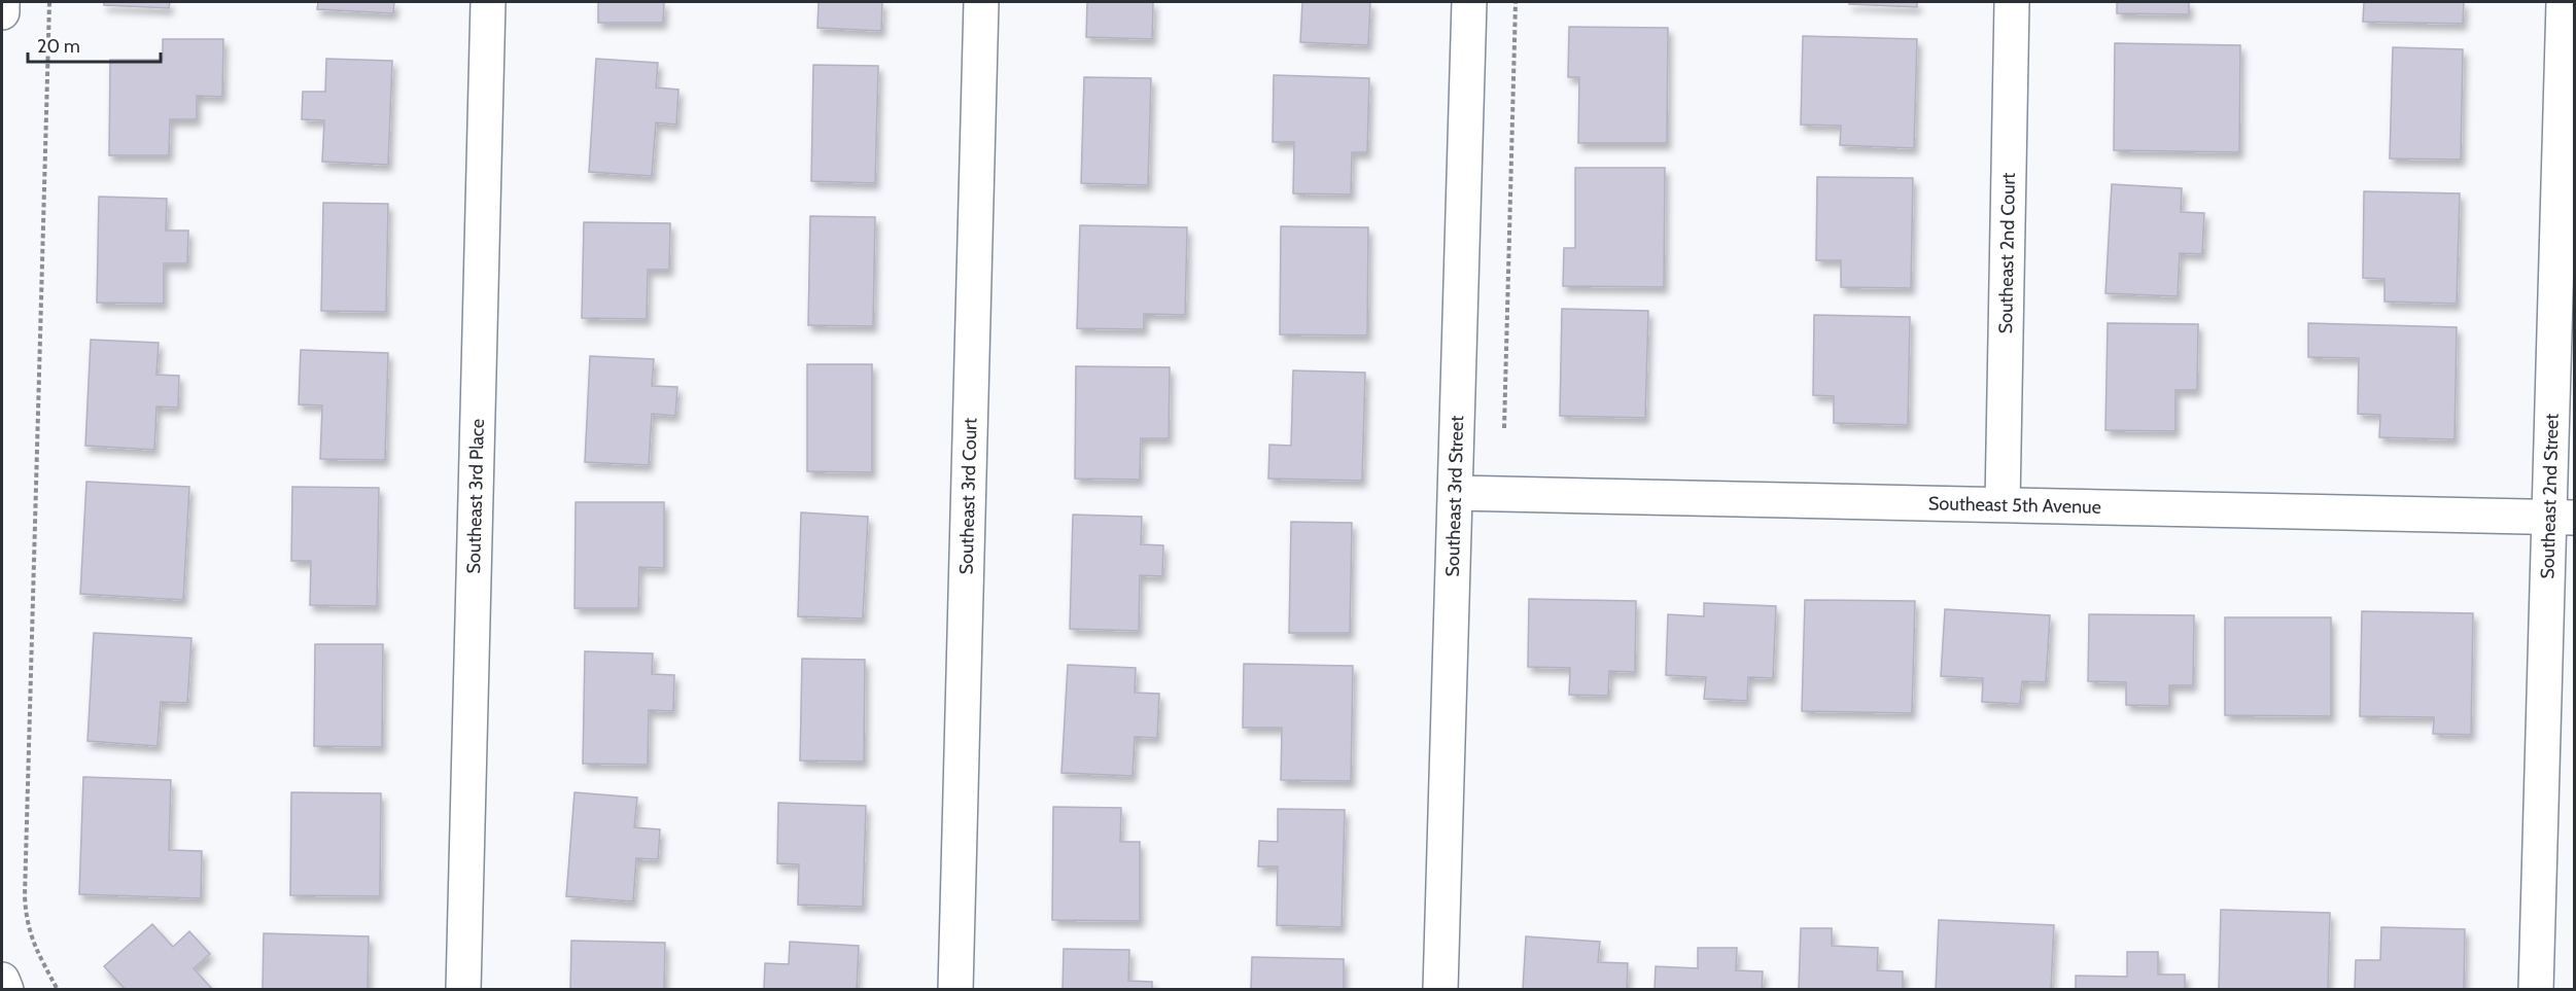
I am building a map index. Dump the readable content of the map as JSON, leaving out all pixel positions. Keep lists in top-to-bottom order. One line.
{"streets":{"street":["Southeast 2nd Court","Southeast 3rd Place","Southeast 3rd Court","Southeast 3rd Street","Southeast 2nd Street","Southeast 5th Avenue"]},"crossings":[["Southeast 2nd Court","Southeast 5th Avenue"],["Southeast 3rd Street","Southeast 5th Avenue"],["Southeast 2nd Street","Southeast 5th Avenue"]],"scale_bar":"20 m"}
